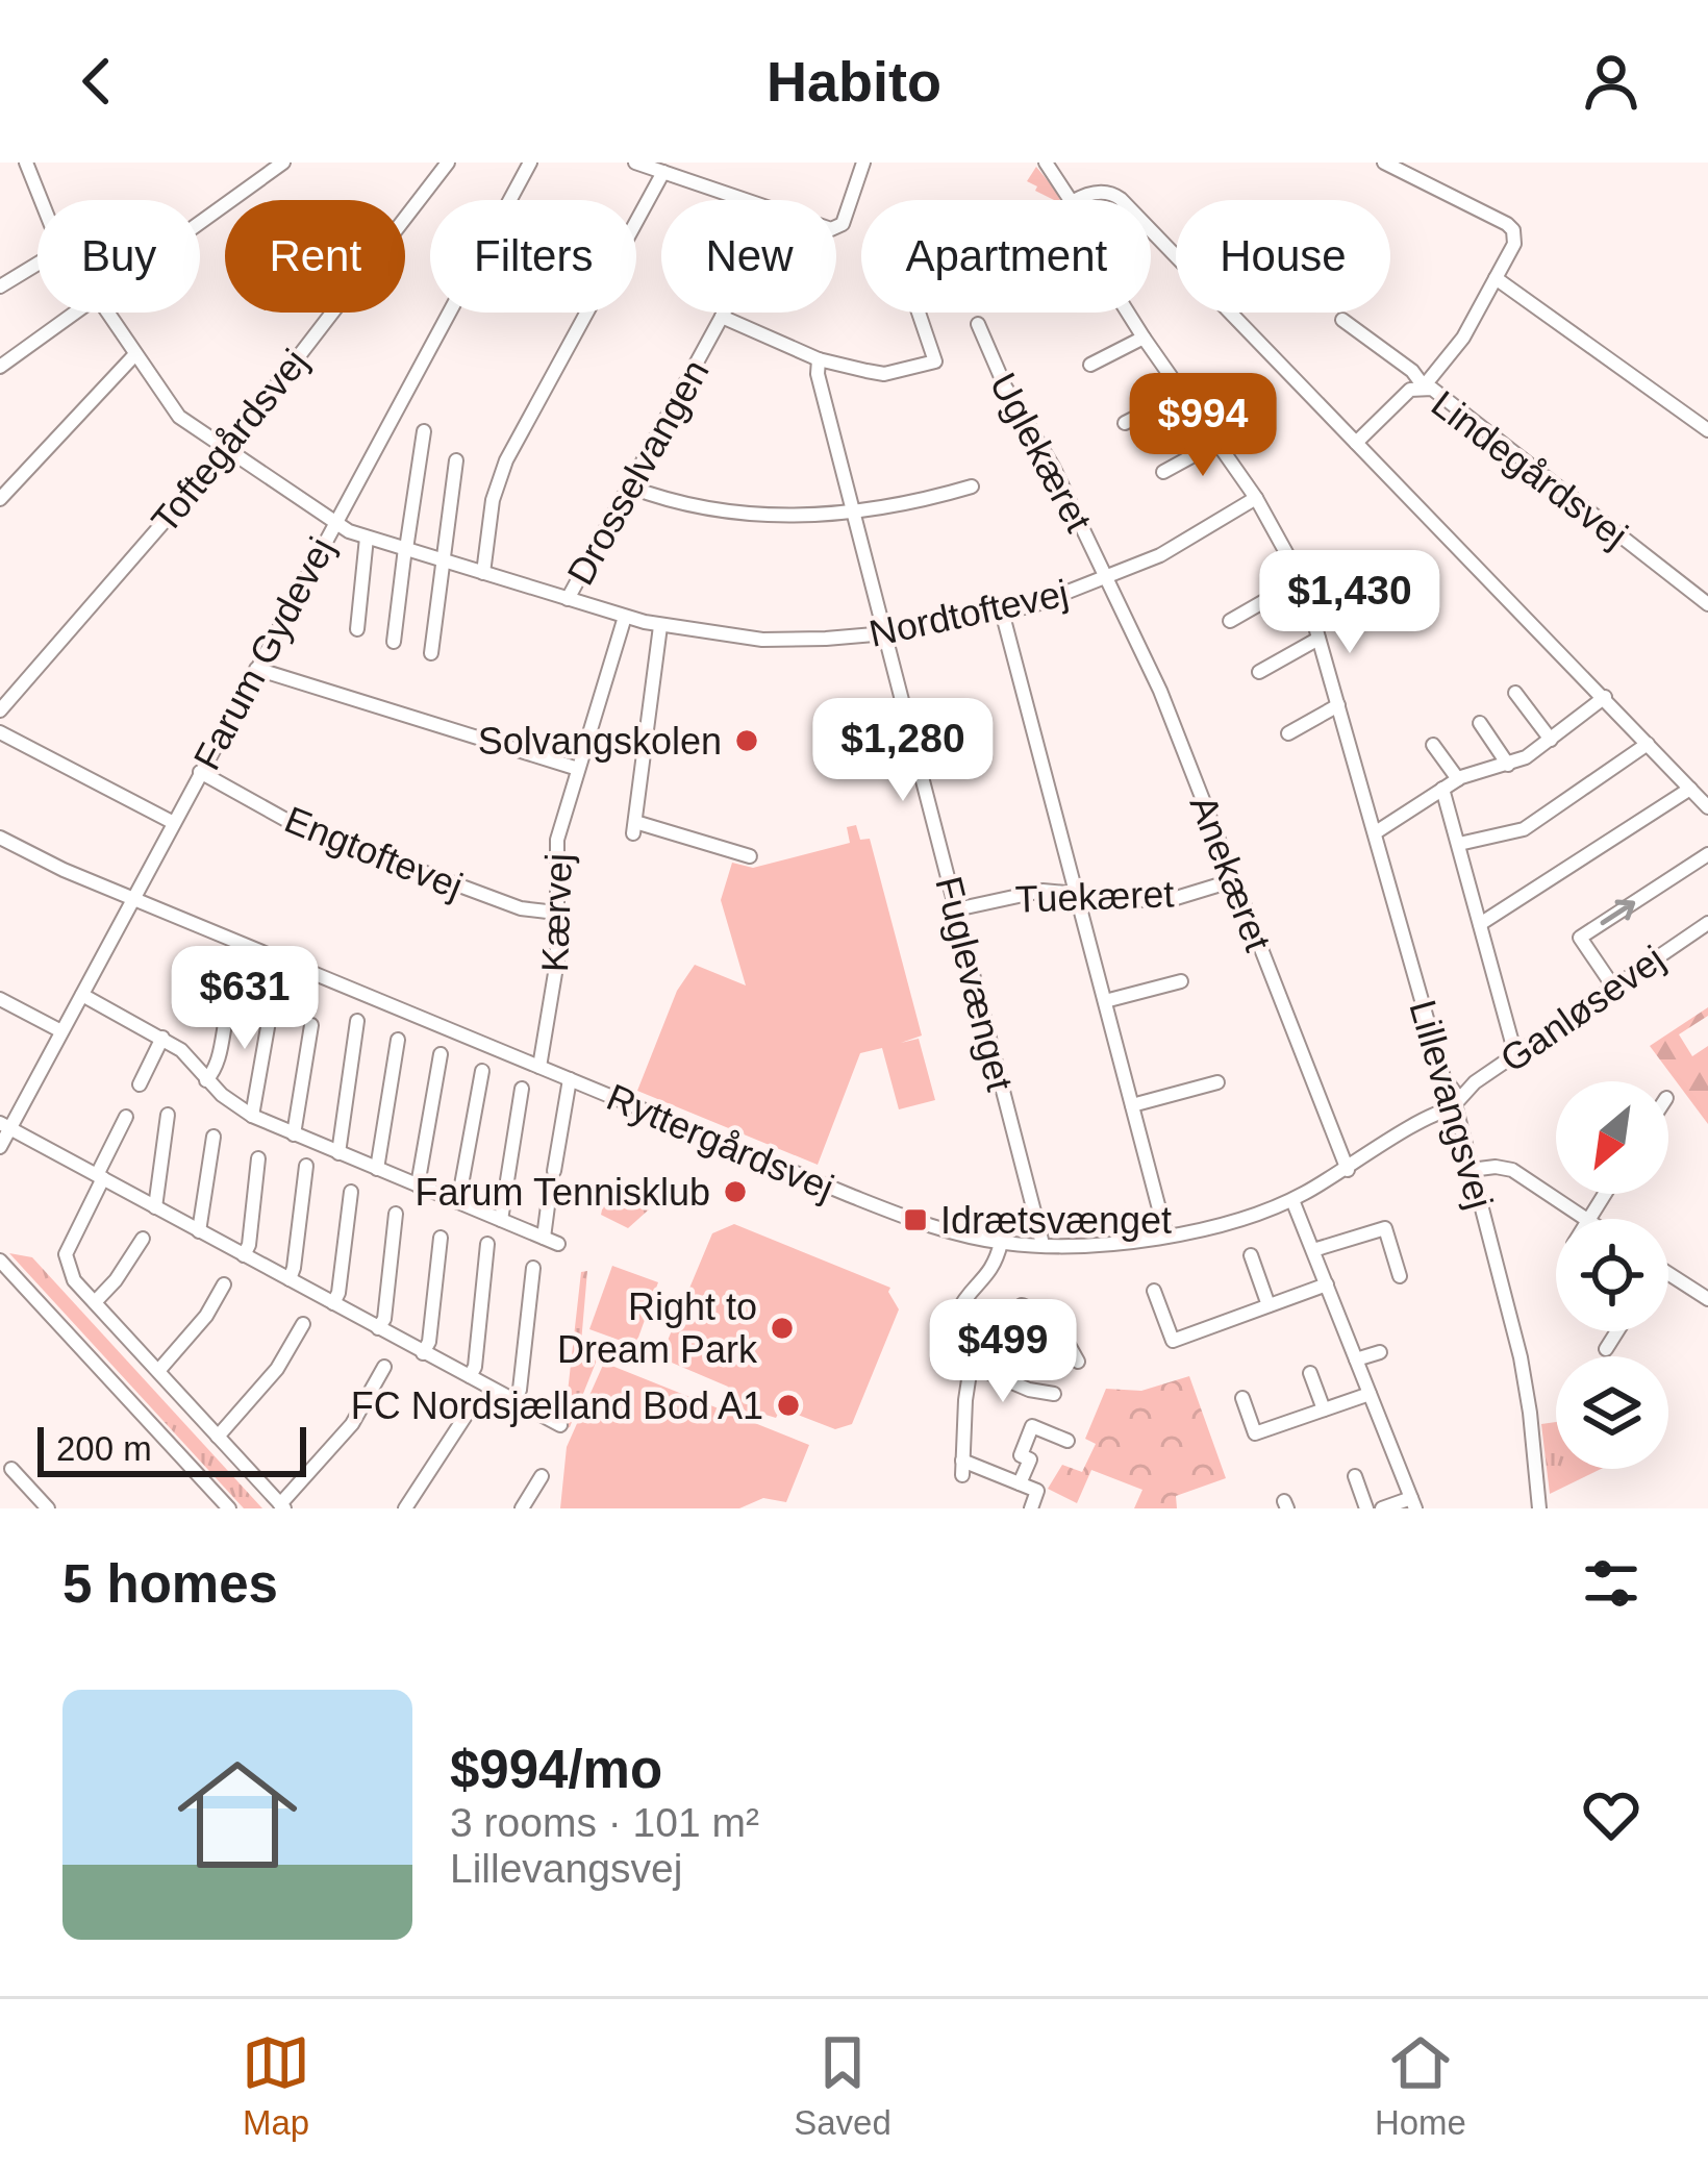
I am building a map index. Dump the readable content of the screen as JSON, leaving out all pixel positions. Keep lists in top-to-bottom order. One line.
{"streets":{"street":["Toftegårdsvej","Uglekæret","Lindegårdsvej","Drosselvangen","Nordtoftevej","Farum Gydevej","Engtoftevej","Anekæret","Tuekæret","Kærvej","Fuglevænget","Ganløsevej","Lillevangsvej","Ryttergårdsvej"]},"crossings":[["Toftegårdsvej","Nordtoftevej"],["Uglekæret","Nordtoftevej"],["Uglekæret","Anekæret"],["Drosselvangen","Nordtoftevej"],["Nordtoftevej","Farum Gydevej"],["Nordtoftevej","Anekæret"],["Nordtoftevej","Kærvej"],["Nordtoftevej","Fuglevænget"],["Nordtoftevej","Lillevangsvej"],["Farum Gydevej","Engtoftevej"],["Farum Gydevej","Ryttergårdsvej"],["Engtoftevej","Kærvej"],["Anekæret","Tuekæret"],["Anekæret","Ryttergårdsvej"],["Tuekæret","Fuglevænget"],["Kærvej","Ryttergårdsvej"],["Fuglevænget","Ryttergårdsvej"],["Ganløsevej","Lillevangsvej"],["Ganløsevej","Ryttergårdsvej"],["Lillevangsvej","Ryttergårdsvej"]],"places":{"other":["Solvangskolen","Farum Tennisklub","Right to Dream Park","FC Nordsjælland Bod A1"],"transit":["Idrætsvænget"]},"scale_bar":"200 m","north":"bottom left","page":{"header":"Habito","chip":["Buy","Rent","Filters","New","Apartment","House"],"price":["$994","$1,430","$1,280","$631","$499"],"scale":"200 m","heading":"5 homes","list":[{"name":"$994/mo","note":"3 rooms · 101 m² · Lillevangsvej"}],"tabs":["Map","Saved","Home"]}}
